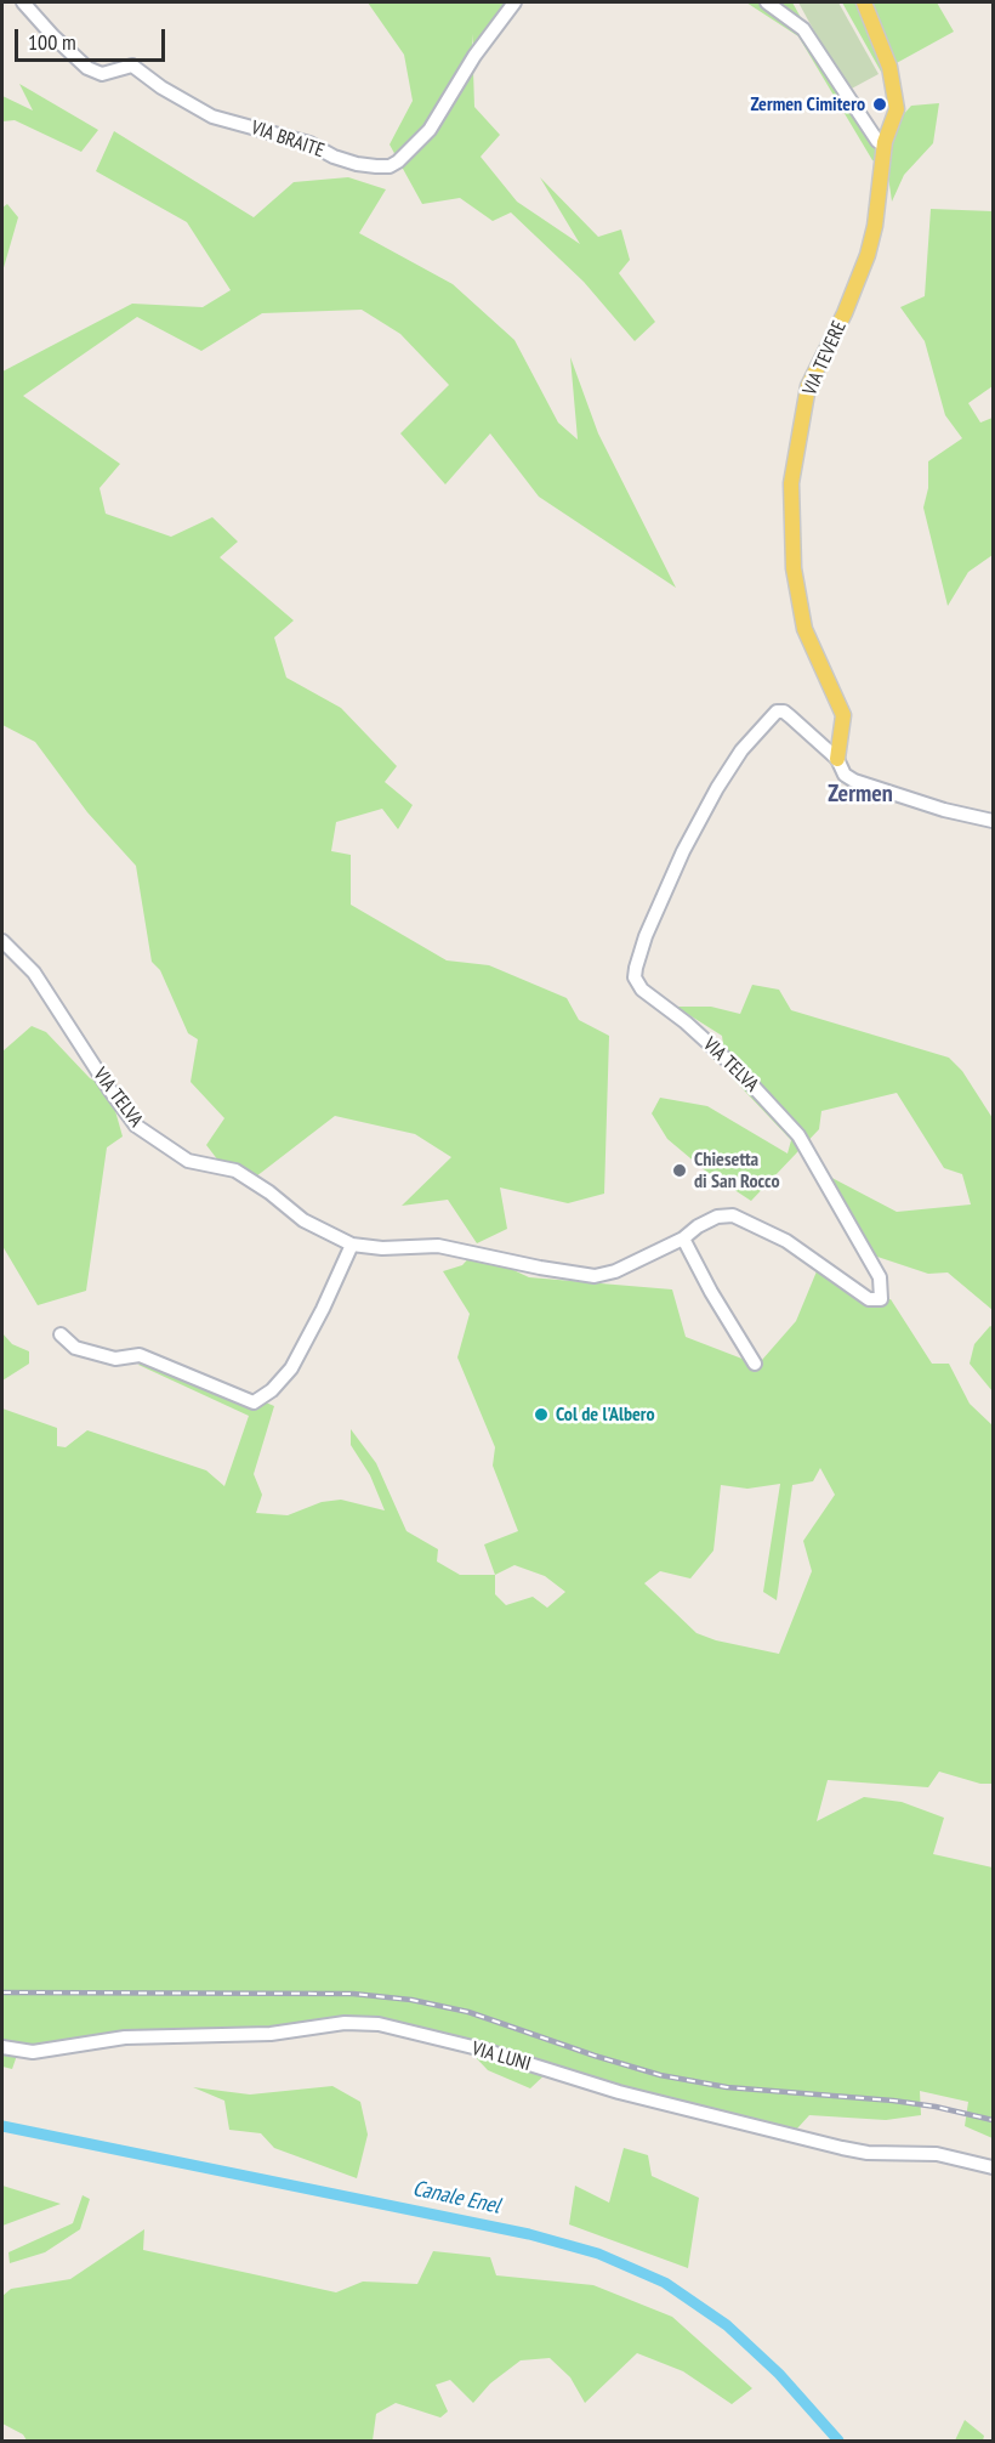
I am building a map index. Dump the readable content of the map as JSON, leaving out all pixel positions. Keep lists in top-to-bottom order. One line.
{"streets":{"main road":["VIA TEVERE"],"street":["VIA BRAITE","VIA TELVA","VIA LUNI"]},"crossings":[["VIA TEVERE","VIA TELVA"]],"districts":["Zermen"],"water":["Canale Enel"],"places":["Zermen Cimitero","Chiesetta di San Rocco","Col de l'Albero"],"scale_bar":"100 m"}
